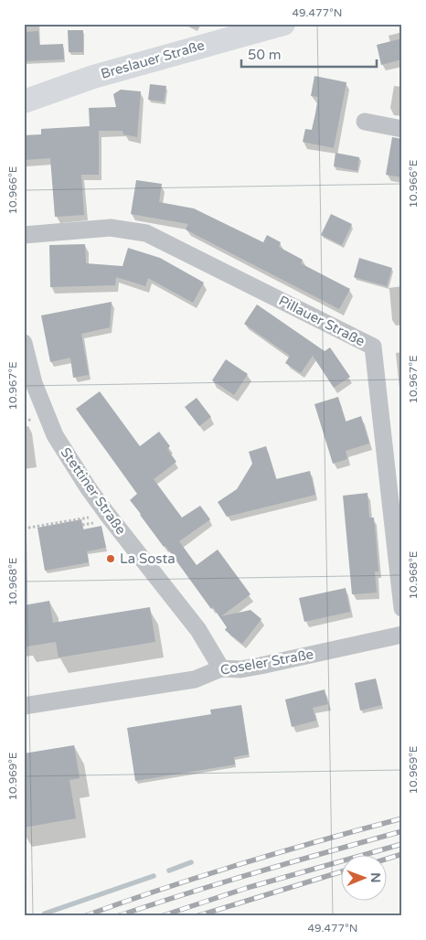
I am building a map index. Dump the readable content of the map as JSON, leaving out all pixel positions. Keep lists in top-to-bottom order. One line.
{"streets":{"main road":["Breslauer Straße"],"street":["Pillauer Straße","Stettiner Straße","Coseler Straße"]},"crossings":[["Stettiner Straße","Coseler Straße"]],"places":["La Sosta"],"scale_bar":"50 m","north":"right","coordinates":["49.477°N","10.966°E","10.967°E","10.968°E","10.969°E"]}
